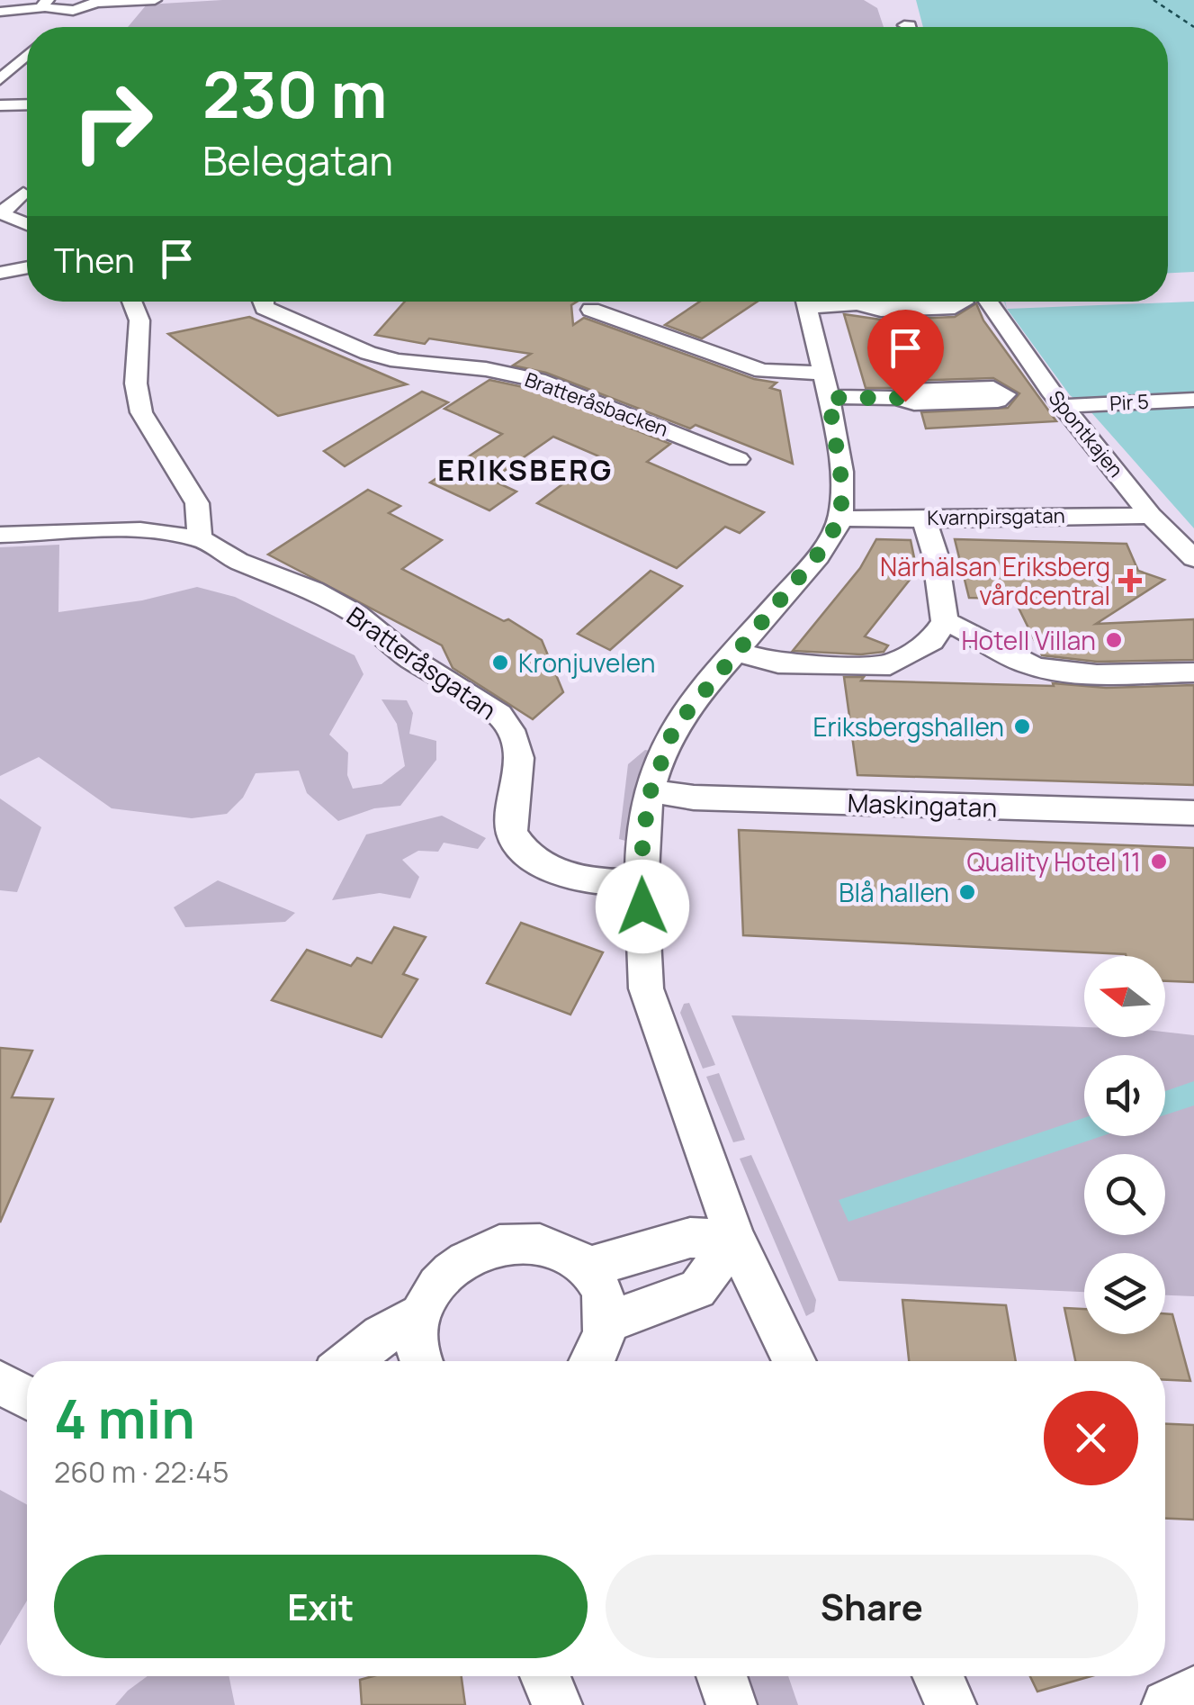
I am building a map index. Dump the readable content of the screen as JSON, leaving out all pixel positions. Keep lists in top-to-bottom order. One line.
{"streets":{"street":["Pir 5","Bratteråsbacken","Spontkajen","Kvarnpirsgatan","Bratteråsgatan","Maskingatan"]},"crossings":[["Pir 5","Spontkajen"],["Spontkajen","Kvarnpirsgatan"]],"districts":["ERIKSBERG"],"places":{"health":["Närhälsan Eriksberg vårdcentral"],"other":["Hotell Villan","Kronjuvelen","Eriksbergshallen","Quality Hotel 11","Blå hallen"]},"north":"left","page":{"turn":["230 m","Belegatan"],"then":"Then","heading":["4 min","260 m · 22:45"],"buttons":["Exit","Share"]}}
